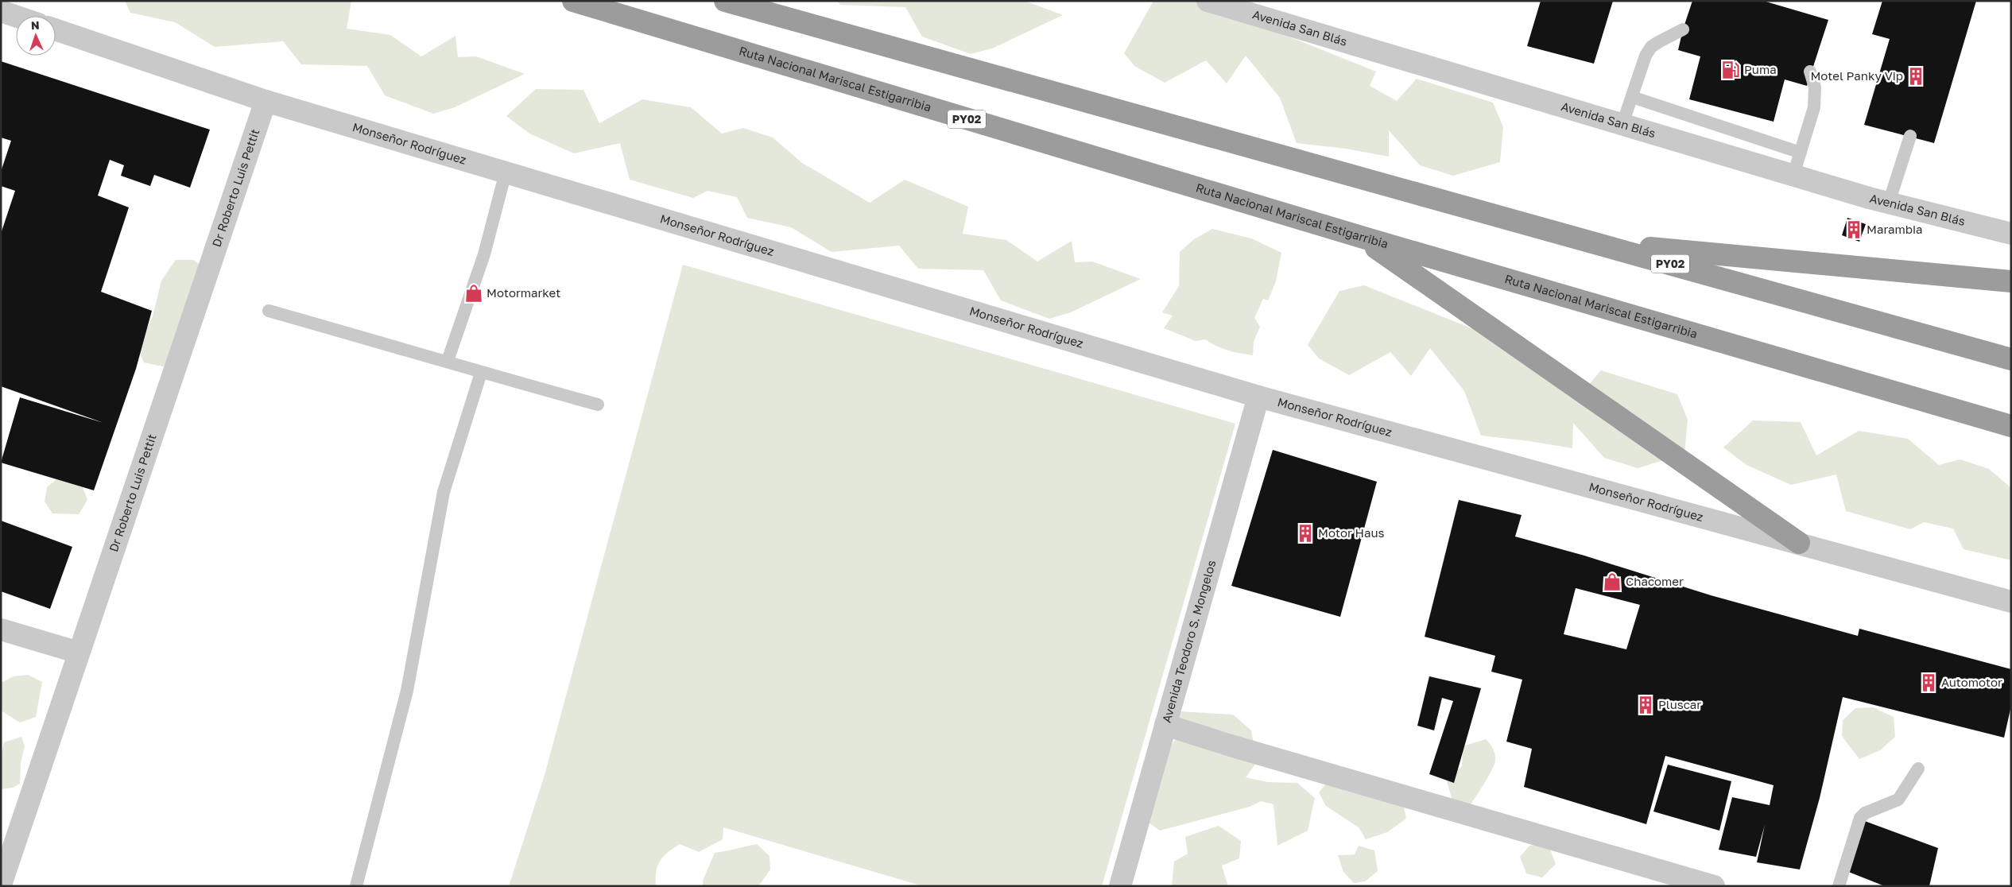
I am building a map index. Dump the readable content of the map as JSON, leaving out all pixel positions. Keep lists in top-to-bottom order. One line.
{"streets":{"highway":["Ruta Nacional Mariscal Estigarribia","PY02"],"street":["Avenida San Blás","Monseñor Rodríguez","Dr Roberto Luis Pettit","Avenida Teodoro S. Mongelos"]},"crossings":[["Monseñor Rodríguez","Dr Roberto Luis Pettit"],["Monseñor Rodríguez","Avenida Teodoro S. Mongelos"]],"places":{"fuel station":["Puma"],"building":["Motel Panky Vip","Marambia","Motor Haus","Automotor","Pluscar"],"shop":["Motormarket","Chacomer"]},"north":"top"}
